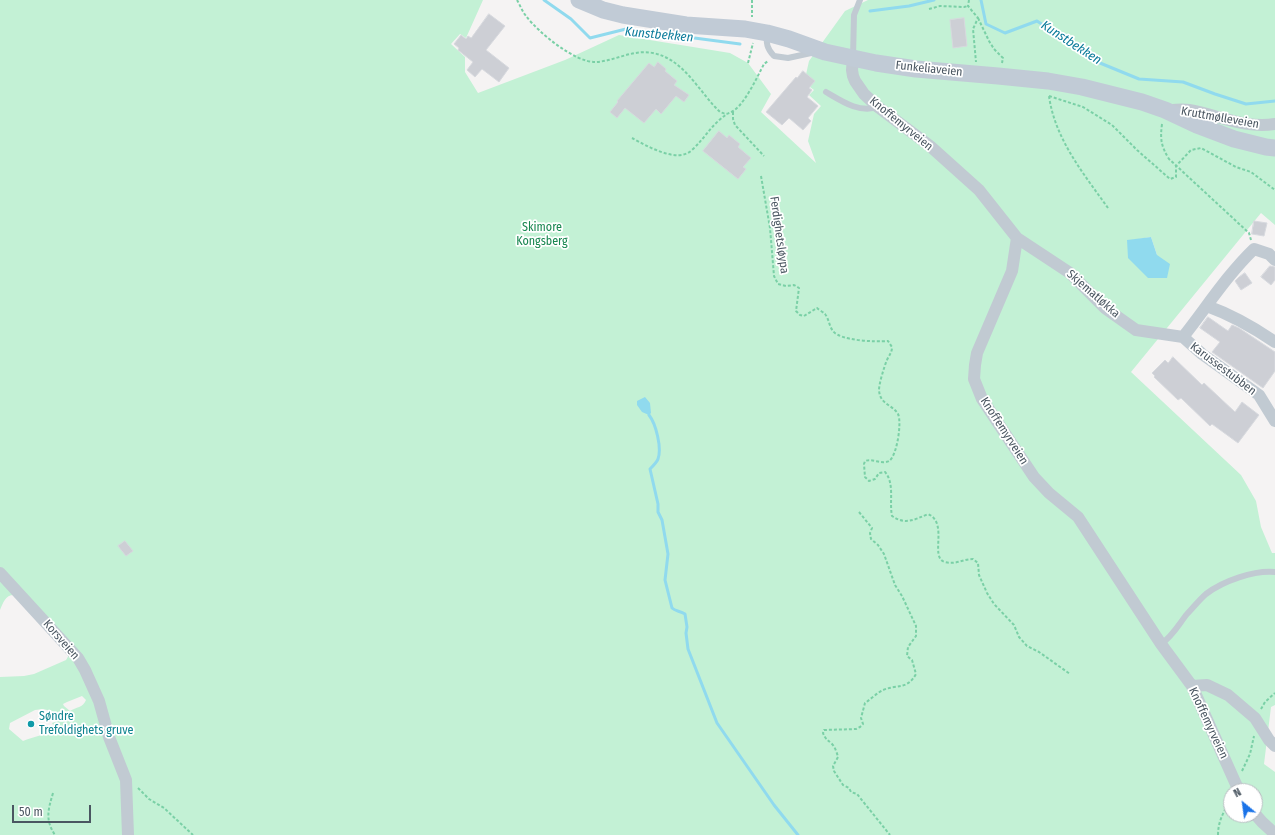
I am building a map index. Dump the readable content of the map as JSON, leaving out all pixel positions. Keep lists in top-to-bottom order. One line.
{"streets":{"street":["Funkeliaveien","Kruttmølleveien","Knoffemyrveien","Skjematløkka","Karussestubben","Korsveien"],"path":["Ferdighetsløypa"]},"crossings":[["Funkeliaveien","Kruttmølleveien"],["Funkeliaveien","Knoffemyrveien"],["Knoffemyrveien","Skjematløkka"],["Skjematløkka","Karussestubben"]],"water":["Kunstbekken"],"parks":["Skimore Kongsberg"],"places":["Søndre Trefoldighets gruve"],"scale_bar":"50 m","north":"top left"}
